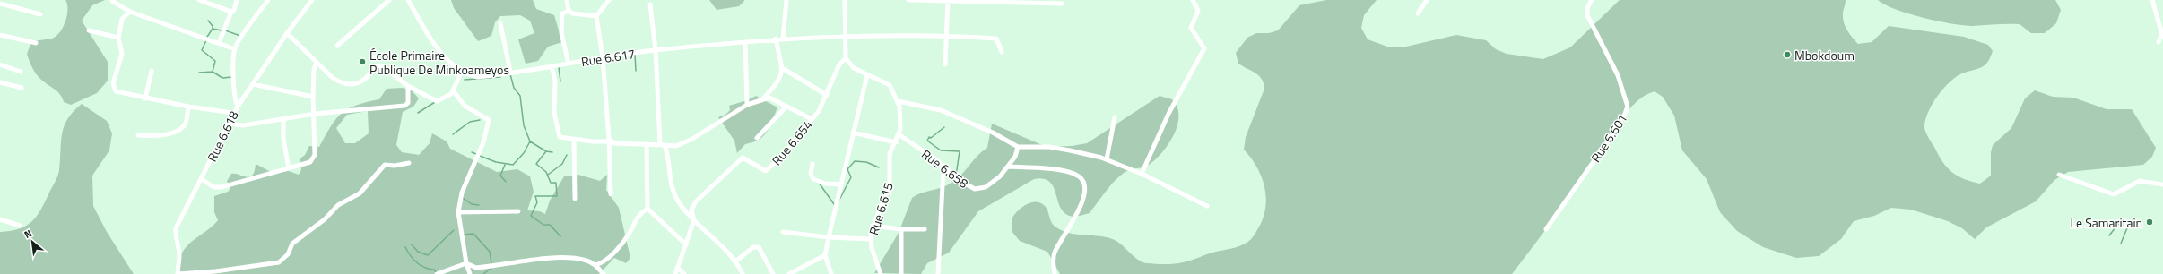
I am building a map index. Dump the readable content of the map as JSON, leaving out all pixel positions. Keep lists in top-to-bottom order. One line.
{"streets":{"street":["Rue 6.617","Rue 6.618","Rue 6.601","Rue 6.654","Rue 6.658","Rue 6.615"]},"crossings":[["Rue 6.654","Rue 6.615"],["Rue 6.658","Rue 6.615"]],"places":["Mbokdoum","École Primaire Publique De Minkoameyos","Le Samaritain"],"north":"top left"}
